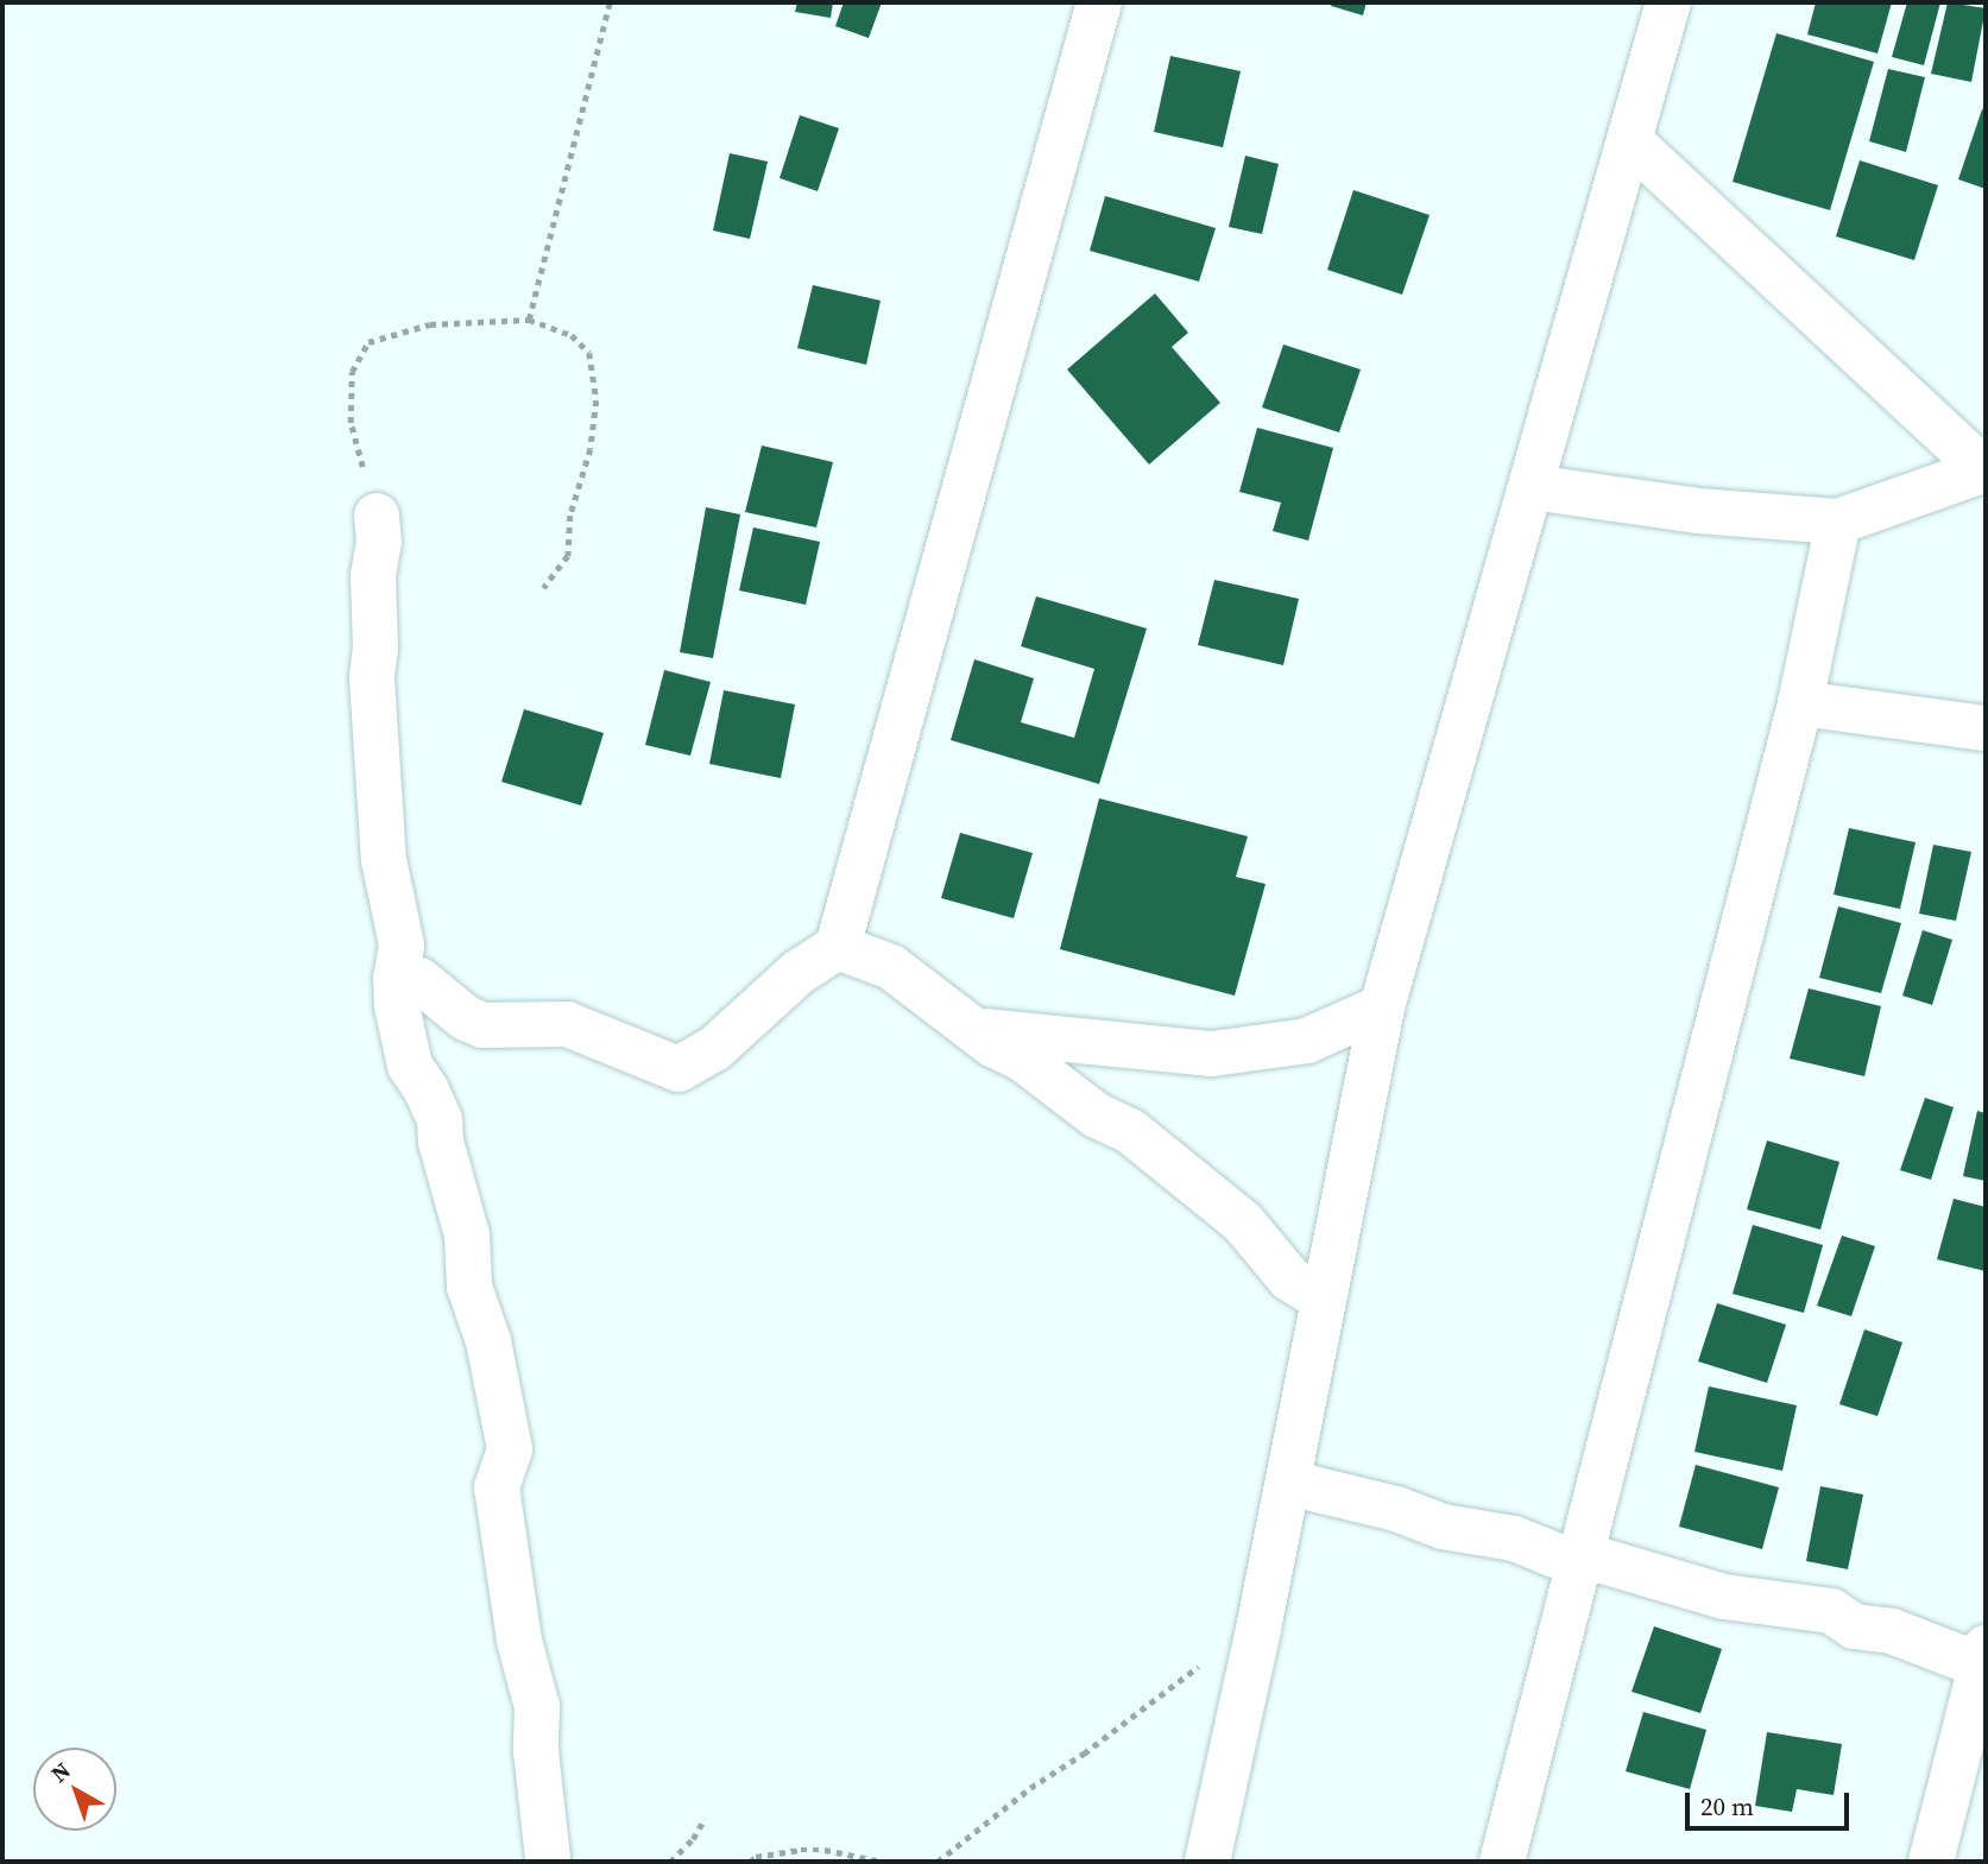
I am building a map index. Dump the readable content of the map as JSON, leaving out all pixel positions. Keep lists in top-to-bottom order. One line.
{"scale_bar":"20 m","north":"top left"}
